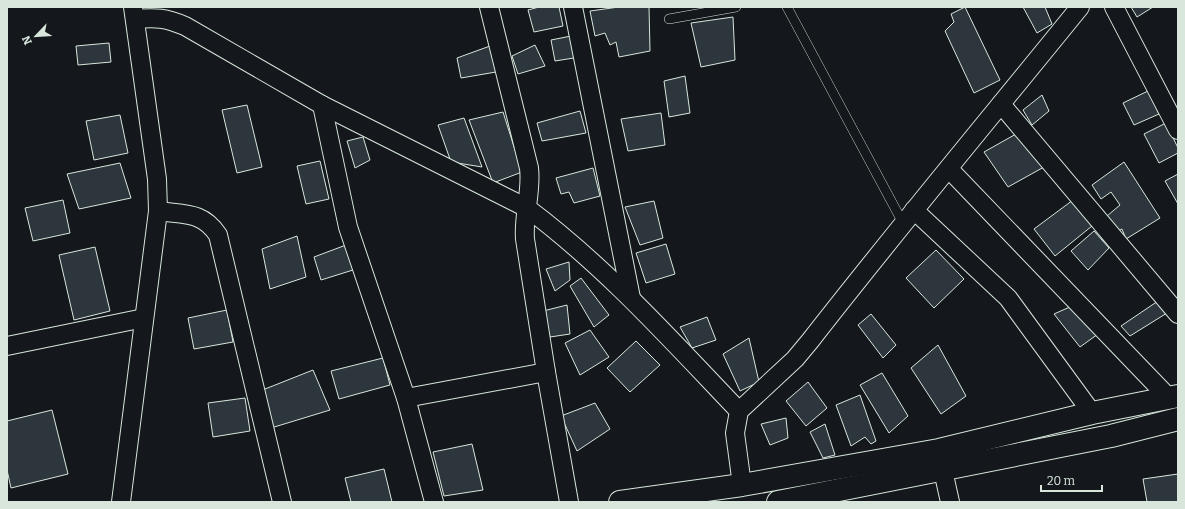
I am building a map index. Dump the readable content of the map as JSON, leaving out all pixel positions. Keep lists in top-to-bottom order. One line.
{"scale_bar":"20 m","north":"bottom left"}
